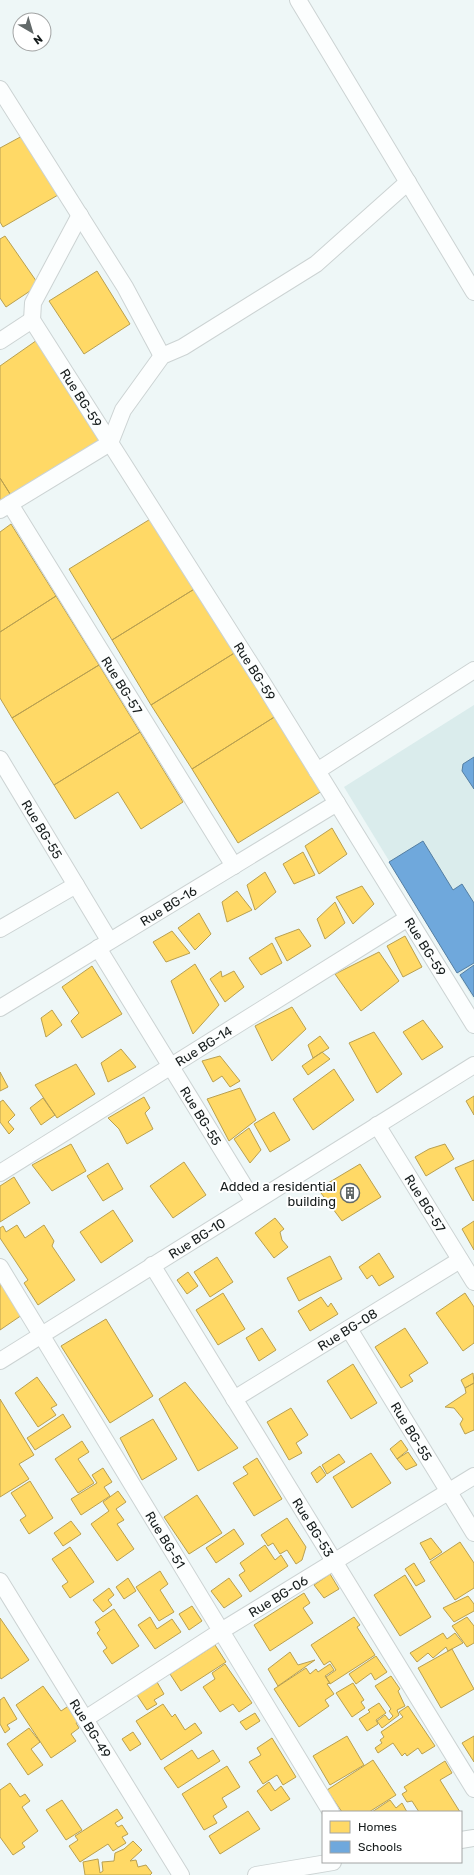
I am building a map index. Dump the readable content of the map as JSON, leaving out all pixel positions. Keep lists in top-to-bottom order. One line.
{"streets":{"street":["Rue BG-59","Rue BG-57","Rue BG-55","Rue BG-16","Rue BG-14","Rue BG-10","Rue BG-08","Rue BG-53","Rue BG-51","Rue BG-06","Rue BG-49"]},"crossings":[["Rue BG-59","Rue BG-16"],["Rue BG-59","Rue BG-14"],["Rue BG-57","Rue BG-16"],["Rue BG-57","Rue BG-10"],["Rue BG-57","Rue BG-08"],["Rue BG-55","Rue BG-16"],["Rue BG-55","Rue BG-14"],["Rue BG-55","Rue BG-10"],["Rue BG-55","Rue BG-08"],["Rue BG-55","Rue BG-06"],["Rue BG-10","Rue BG-53"],["Rue BG-10","Rue BG-51"],["Rue BG-08","Rue BG-53"],["Rue BG-53","Rue BG-06"],["Rue BG-51","Rue BG-06"],["Rue BG-06","Rue BG-49"]],"places":{"building":["Added a residential building"]},"legend":["Homes","Schools"],"north":"bottom right"}
